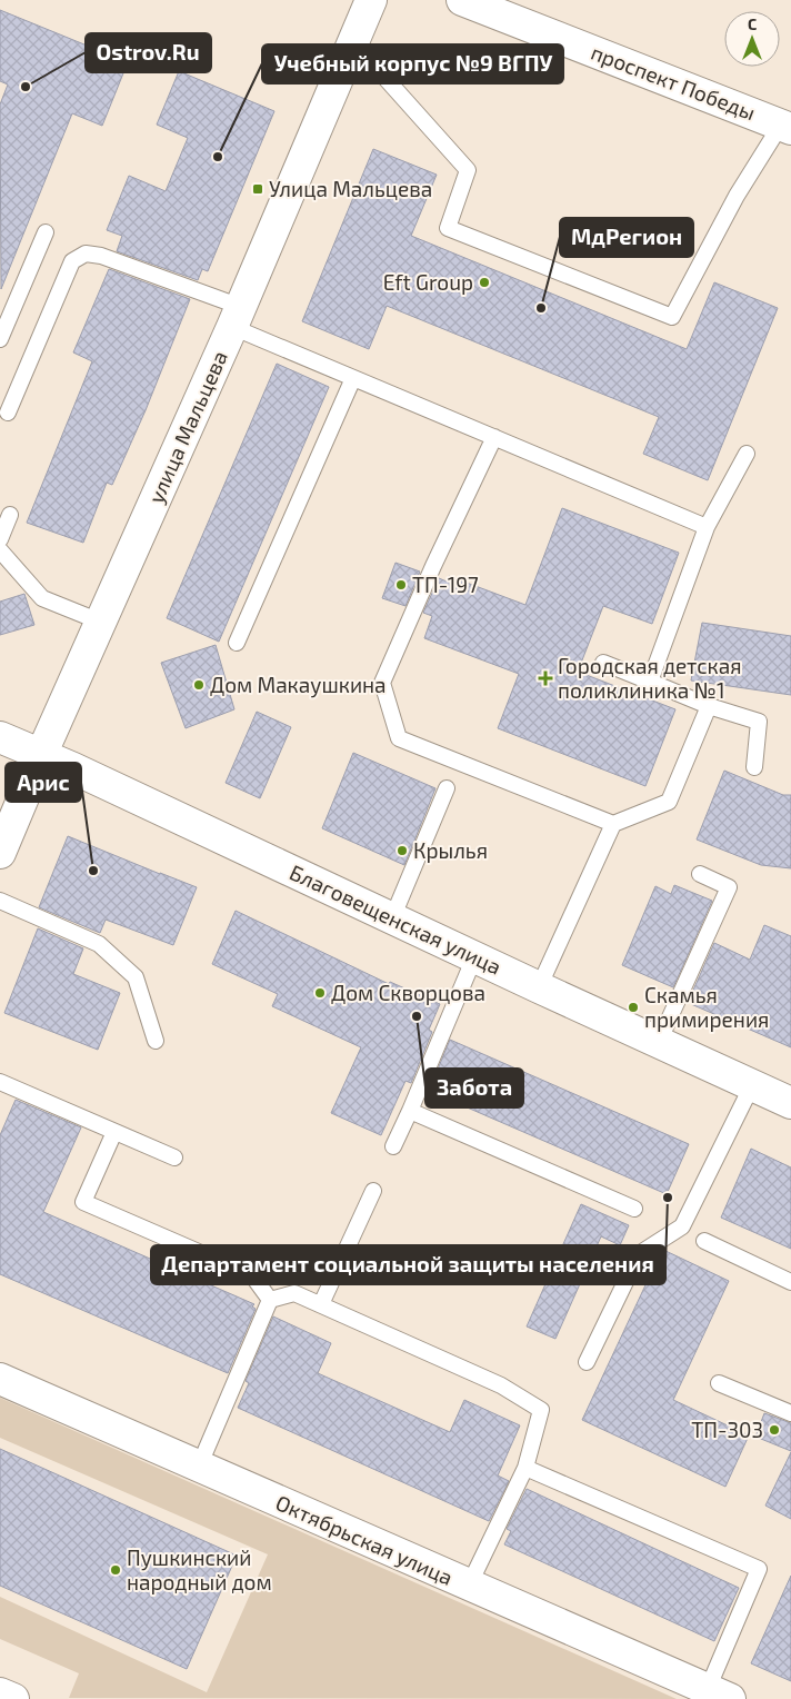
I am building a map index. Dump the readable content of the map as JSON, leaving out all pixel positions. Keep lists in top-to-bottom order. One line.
{"streets":{"street":["проспект Победы","улица Мальцева","Благовещенская улица","Октябрьская улица"]},"crossings":[["улица Мальцева","Благовещенская улица"]],"places":{"other":["Ostrov.Ru","Учебный корпус №9 ВГПУ","Eft Group","МдРегион","ТП-197","Дом Макаушкина","Крылья","Арис","Дом Скворцова","Скамья примирения","Забота","Департамент социальной защиты населения","ТП-303","Пушкинский народный дом"],"transit":["Улица Мальцева"],"health":["Городская детская поликлиника №1"]},"north":"top"}
